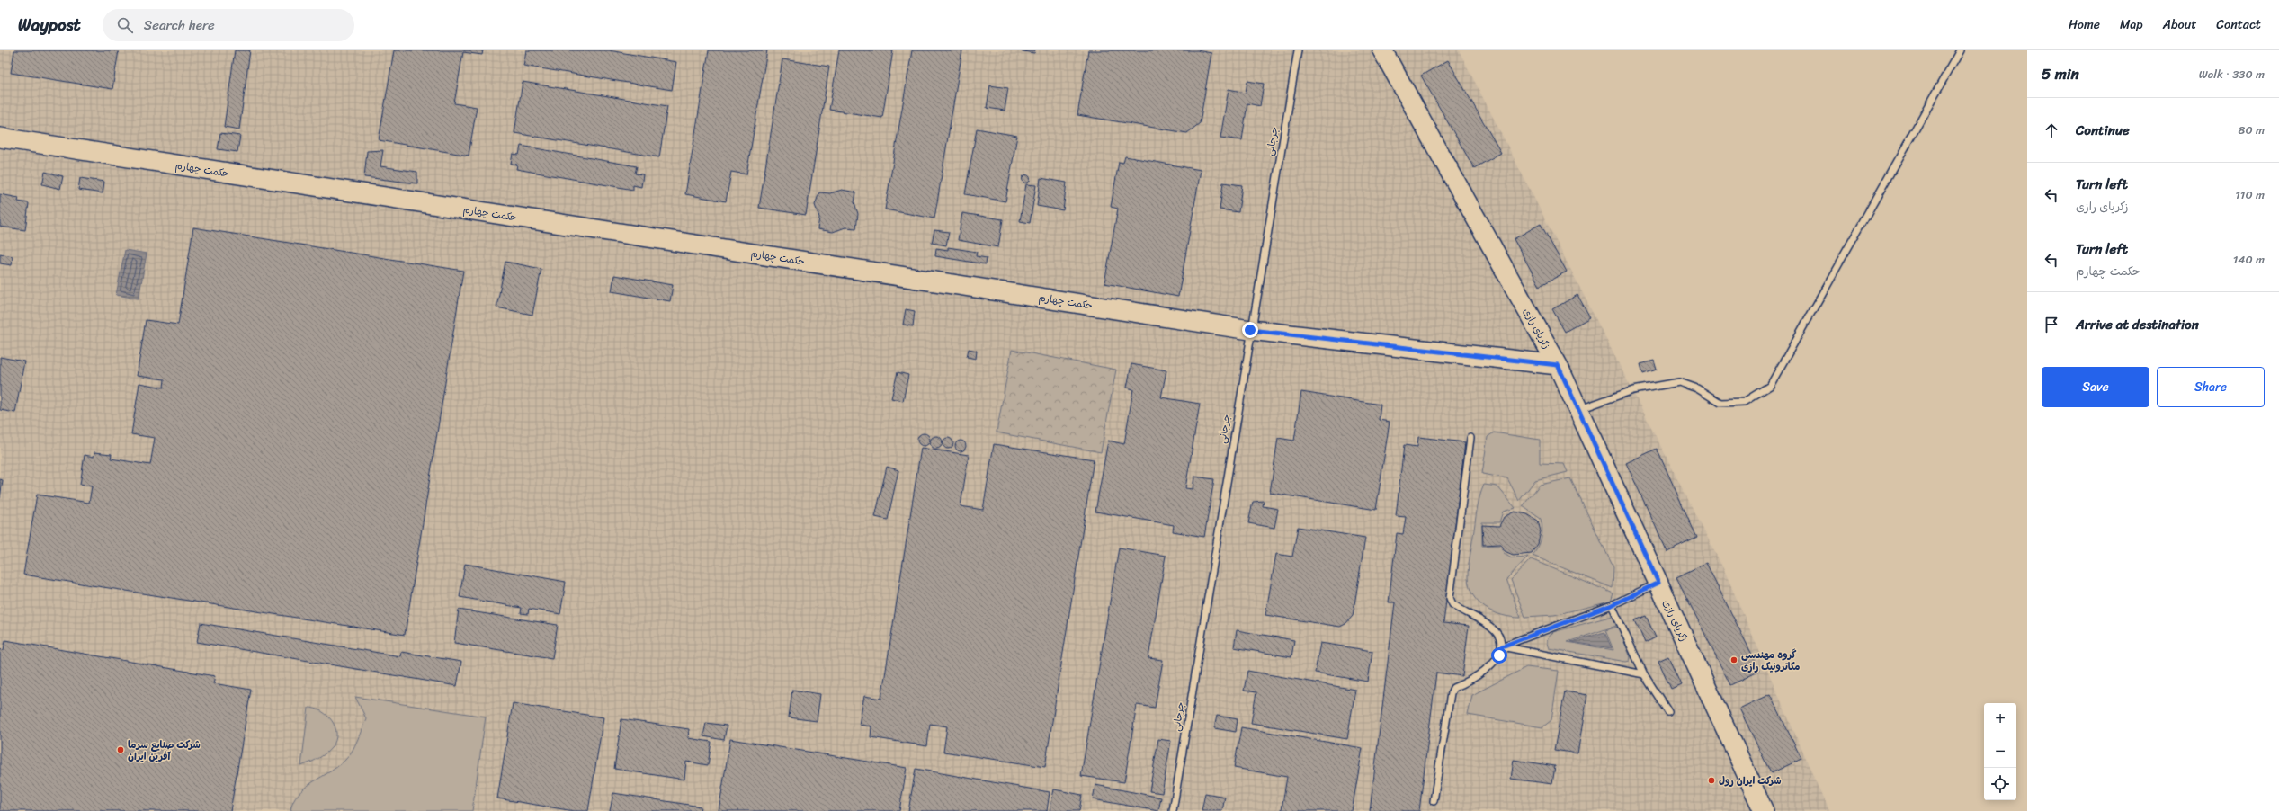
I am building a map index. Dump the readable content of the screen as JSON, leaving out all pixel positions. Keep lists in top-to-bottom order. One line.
{"streets":{"street":["حکمت چهارم","زکریای رازی"],"lane":["جرجانی"]},"crossings":[["جرجانی","حکمت چهارم"],["حکمت چهارم","زکریای رازی"]],"places":["گروه مهندسی مکاترونیک رازی","شرکت صنایع سرما آفرین ایران","شرکت ایران رول"],"page":{"header":"Waypost","search":"Search here","nav":["Home","Map","About","Contact"],"heading":["5 min","Walk · 330 m"],"list":[["Continue","80 m"],["Turn left","زکریای رازی","110 m"],["Turn left","حکمت چهارم","140 m"],"Arrive at destination"],"buttons":["Save","Share"],"map_buttons":["+","−"]}}
